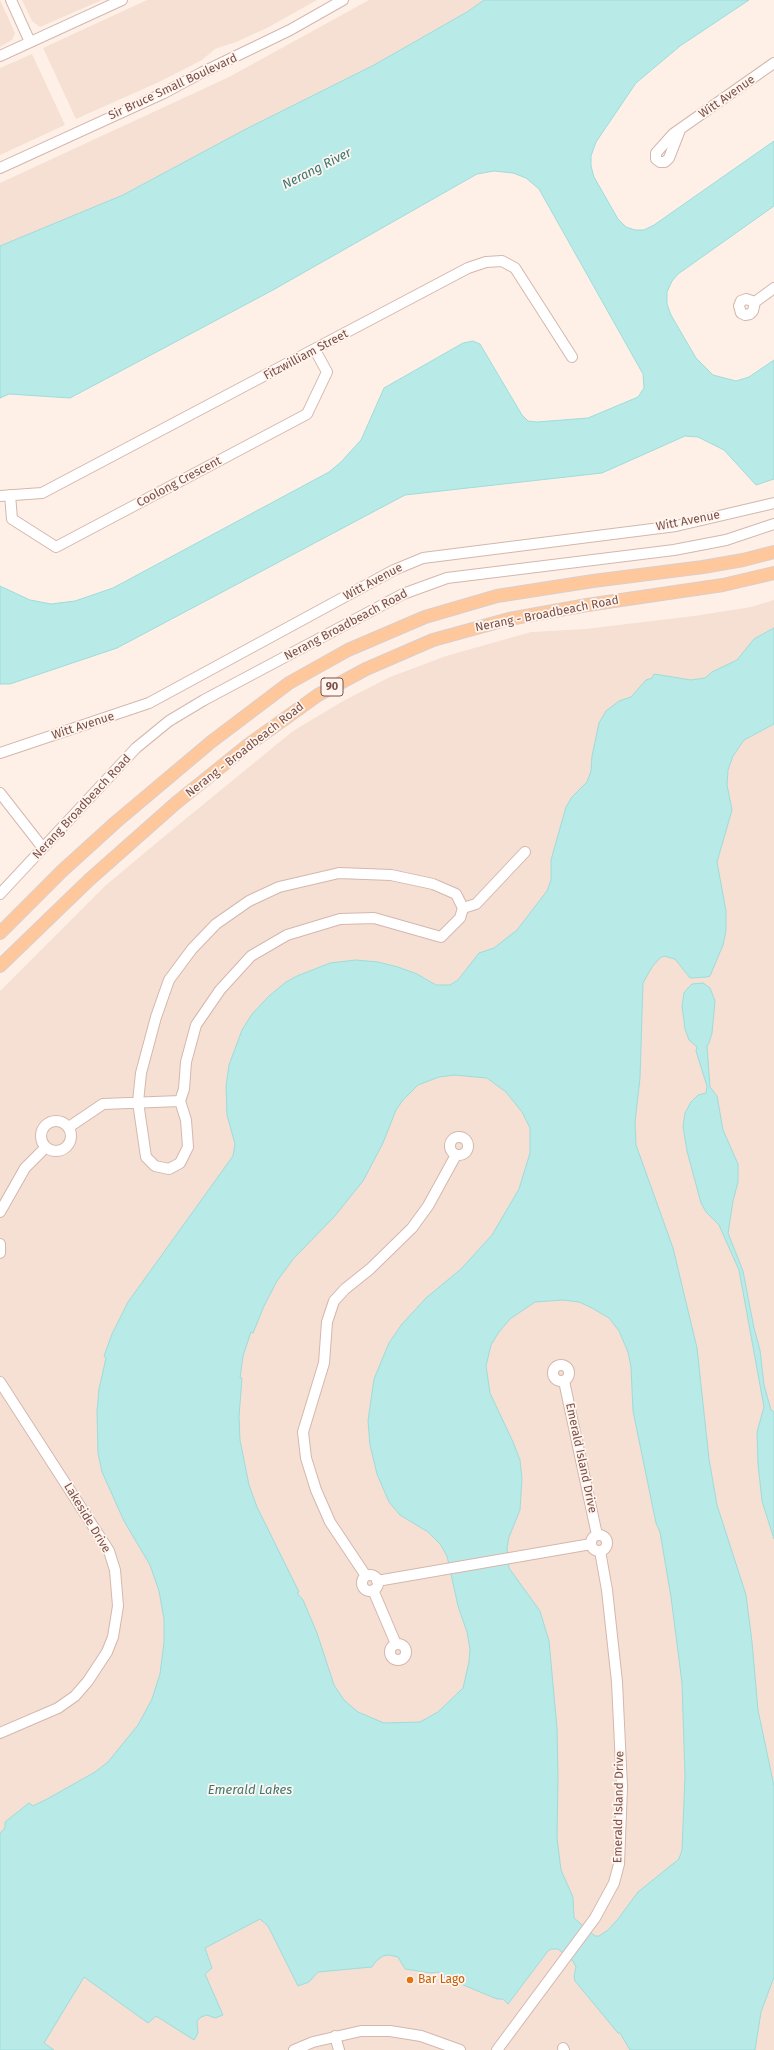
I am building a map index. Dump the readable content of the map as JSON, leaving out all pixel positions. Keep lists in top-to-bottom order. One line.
{"streets":{"main road":["Nerang - Broadbeach Road","90"],"street":["Sir Bruce Small Boulevard","Witt Avenue","Fitzwilliam Street","Coolong Crescent","Nerang Broadbeach Road","Emerald Island Drive","Lakeside Drive"]},"crossings":[["Fitzwilliam Street","Coolong Crescent"]],"water":["Nerang River","Emerald Lakes"],"places":["Bar Lago"]}
